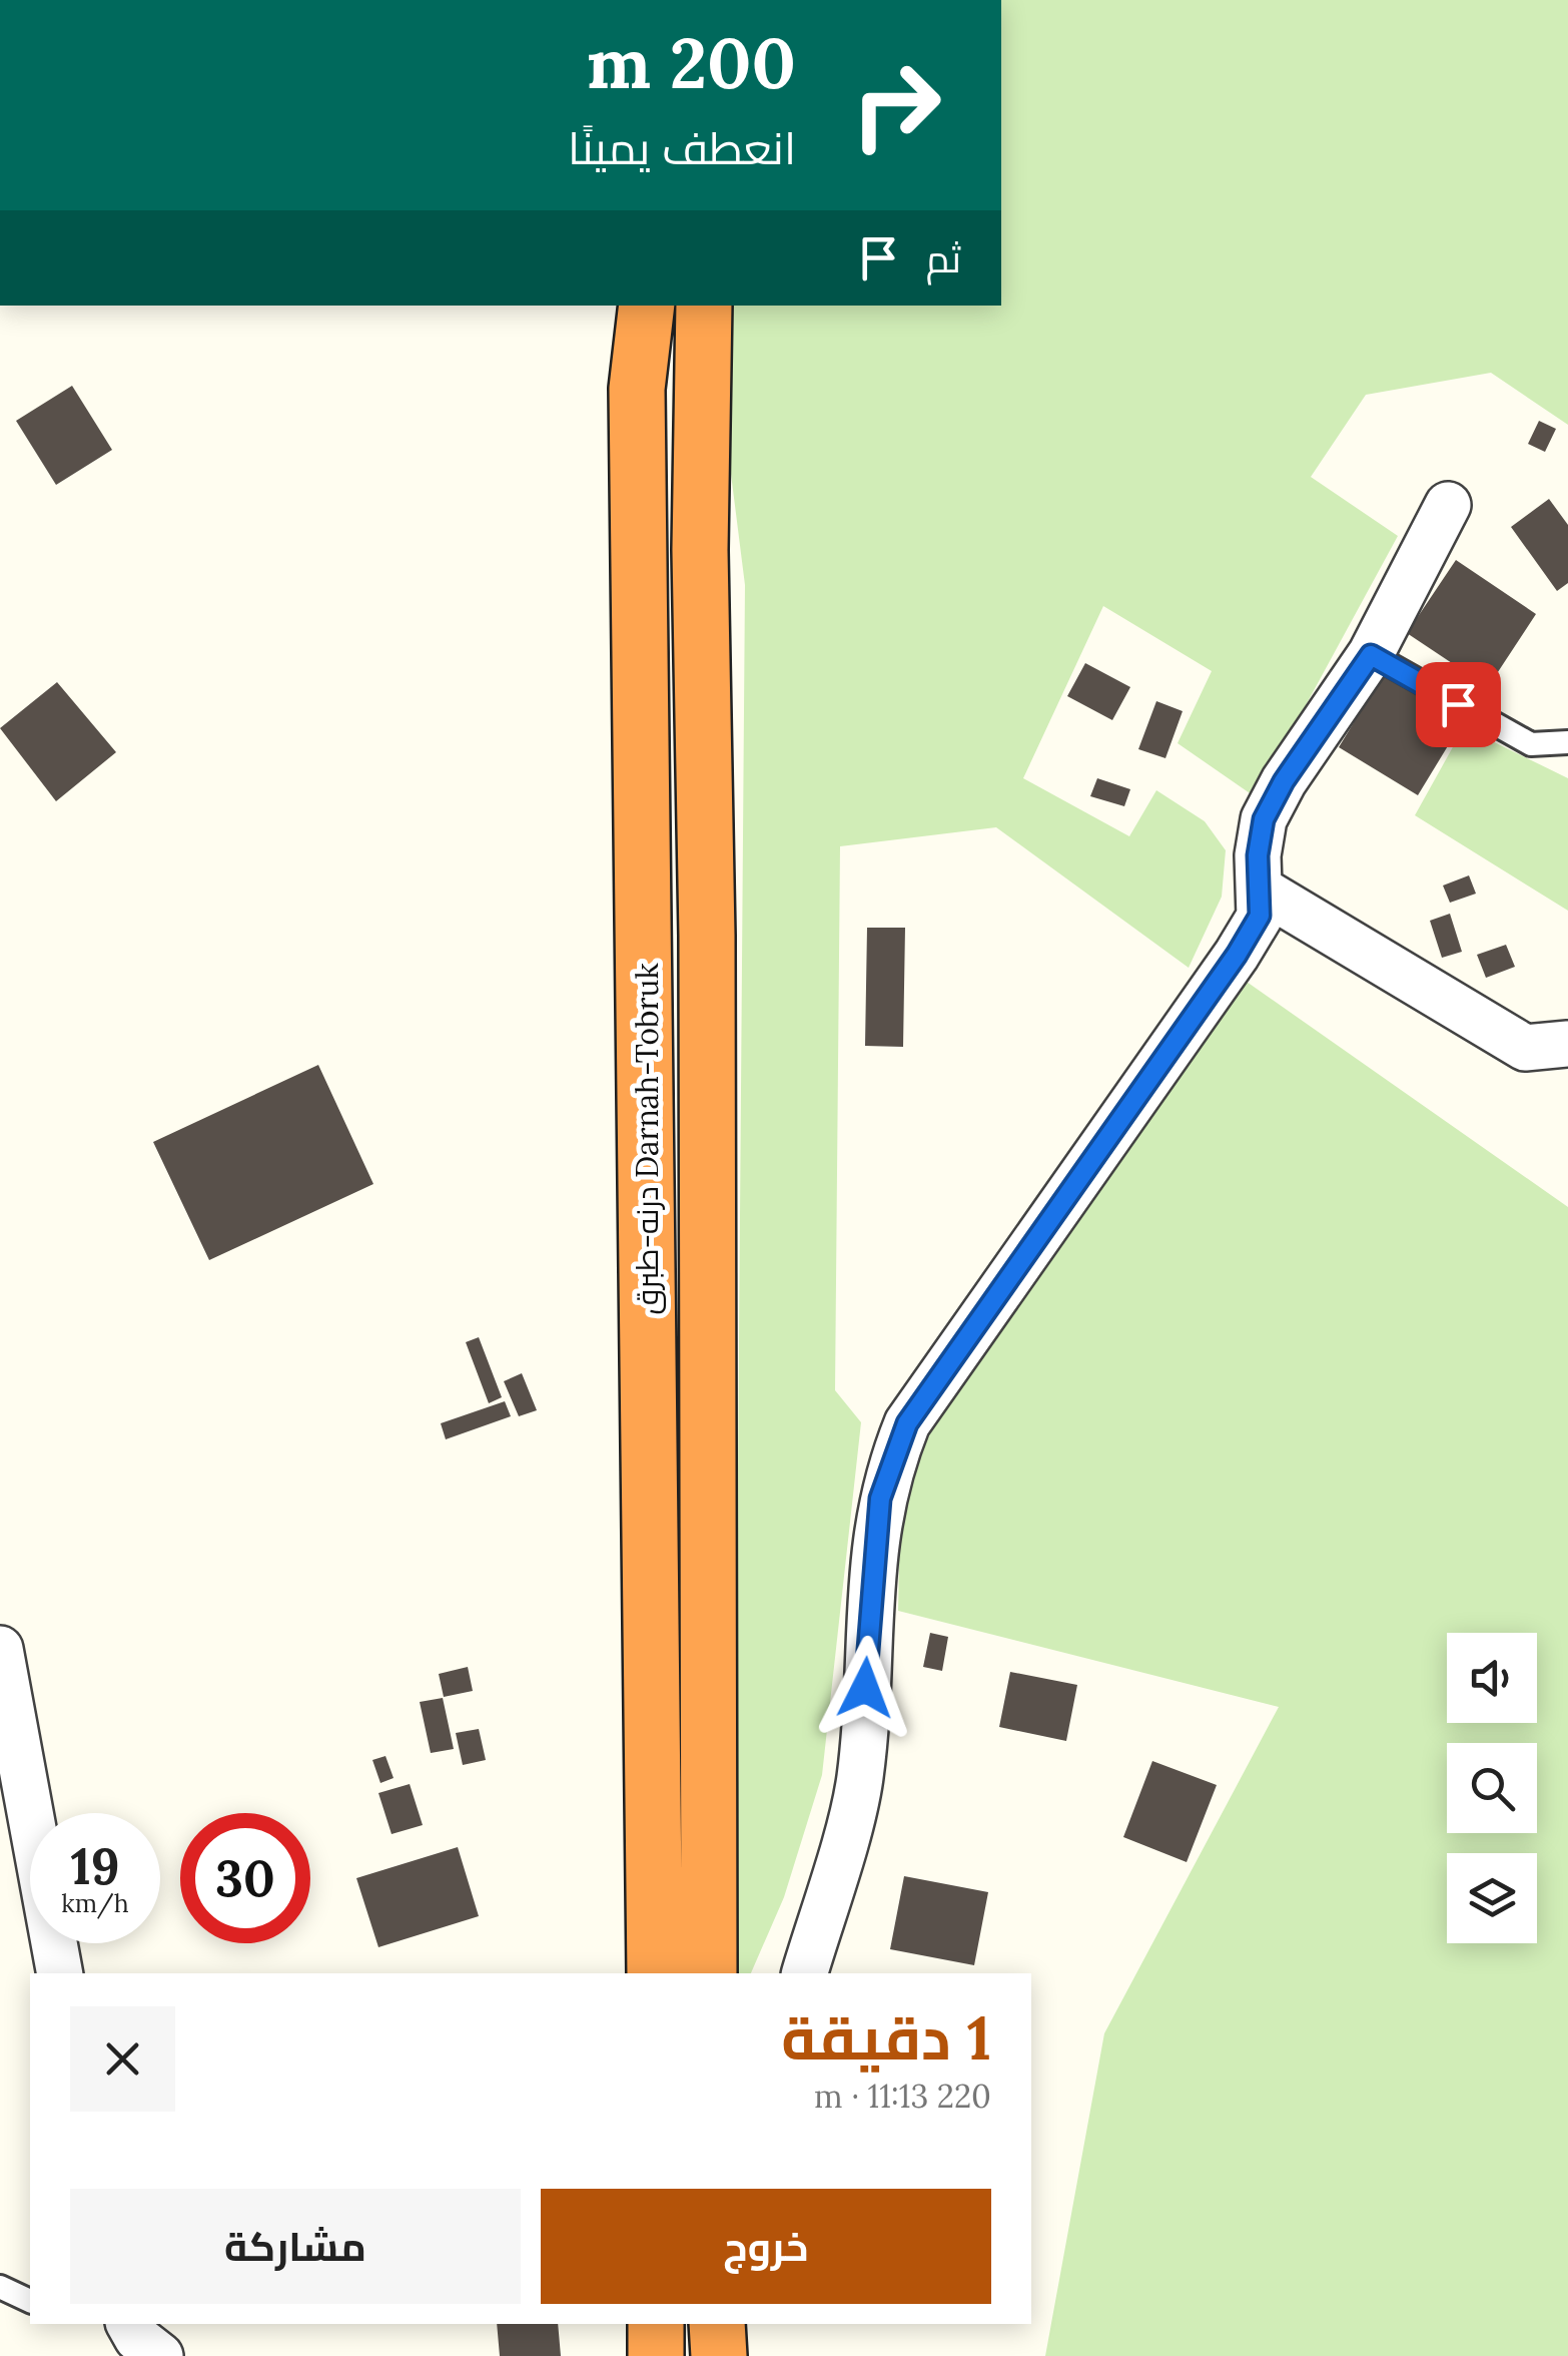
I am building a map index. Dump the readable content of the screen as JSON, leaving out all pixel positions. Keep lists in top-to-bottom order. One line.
{"streets":{"highway":["درنه-طبرق Darnah-Tobruk"]},"page":{"turn":["200 m","انعطف يمينًا"],"then":"ثم","speed":"19 km/h","limit":"30","heading":["1 دقيقة","220 m · 11:13"],"buttons":["خروج","مشاركة"]}}
